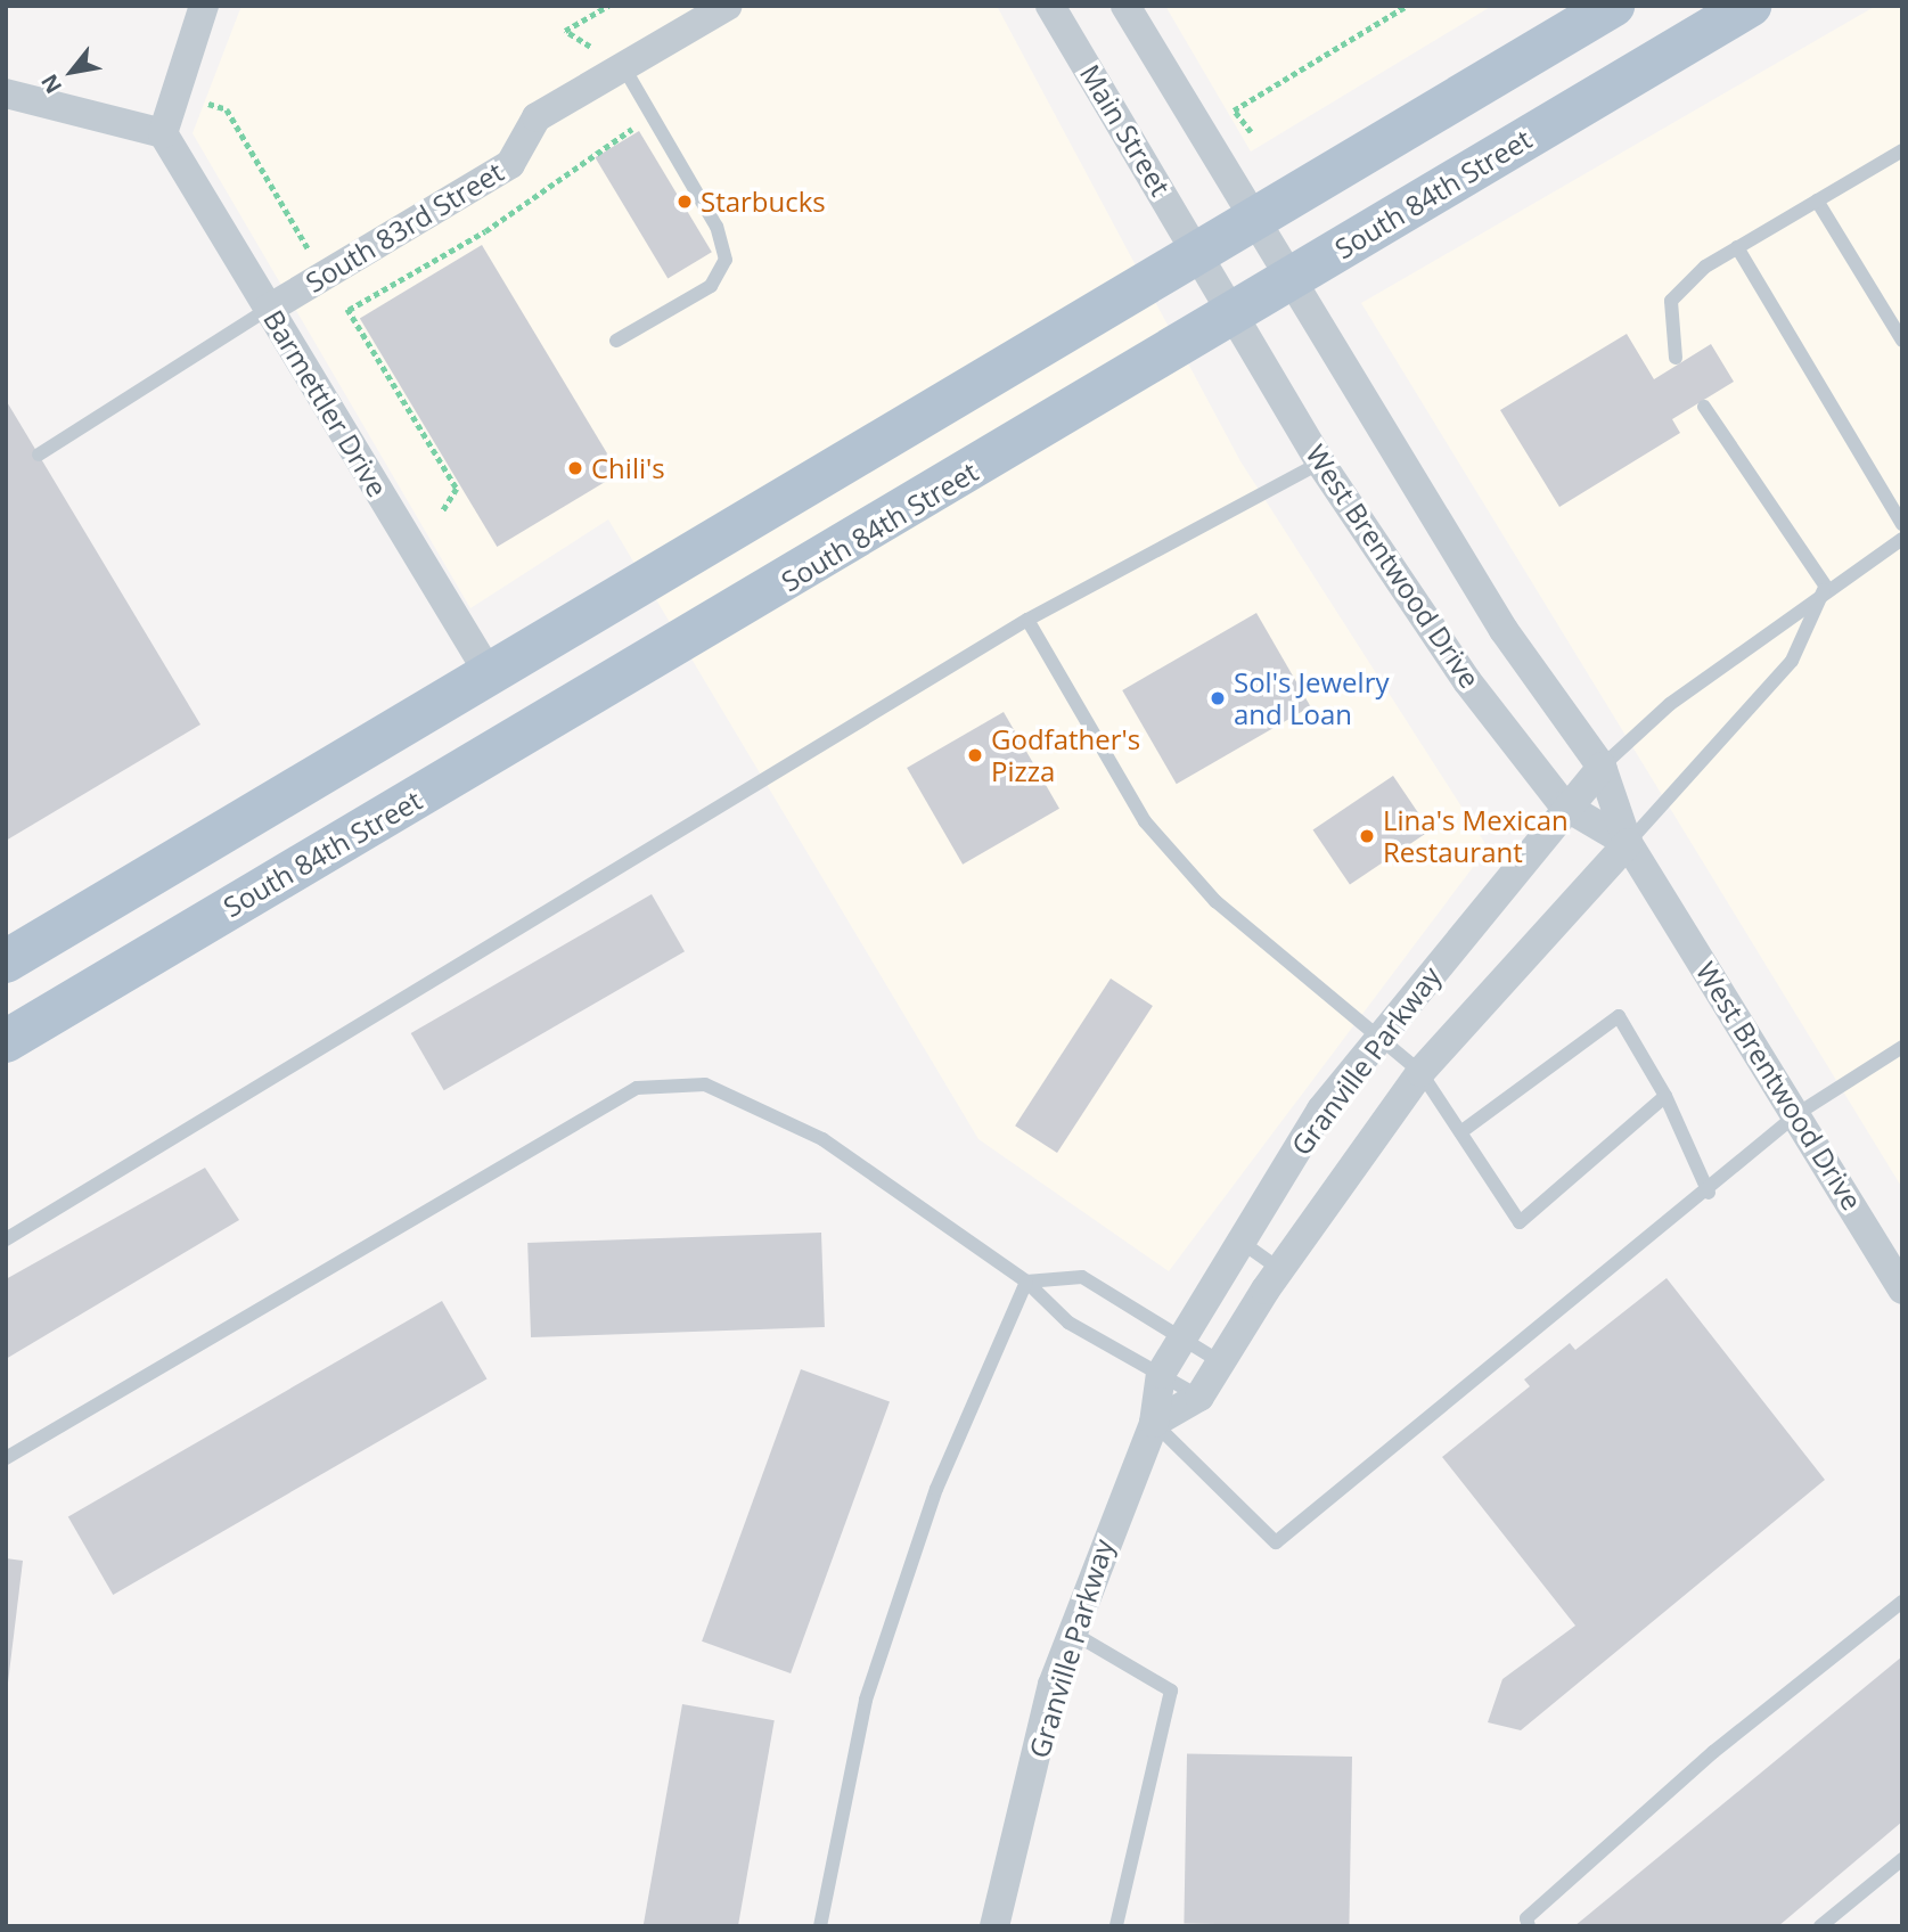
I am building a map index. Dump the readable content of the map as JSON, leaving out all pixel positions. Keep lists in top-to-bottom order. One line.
{"streets":{"main road":["South 84th Street"],"street":["Main Street","South 83rd Street","Barmettler Drive","West Brentwood Drive","Granville Parkway"]},"crossings":[["Main Street","West Brentwood Drive"],["South 84th Street","West Brentwood Drive"],["South 83rd Street","Barmettler Drive"],["West Brentwood Drive","Granville Parkway"]],"places":["Starbucks","Chili's","Sol's Jewelry and Loan","Godfather's Pizza","Lina's Mexican Restaurant"],"north":"bottom left"}
